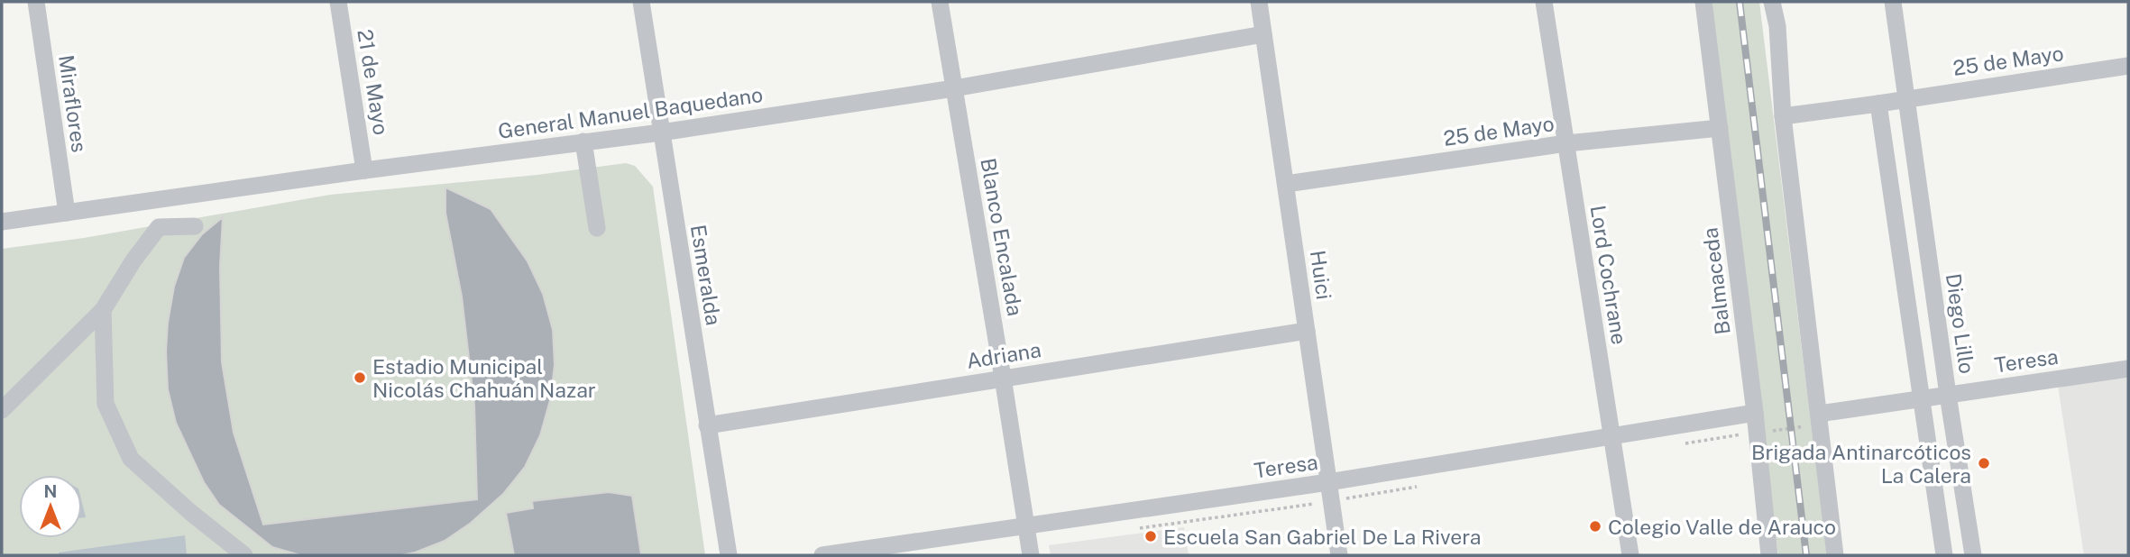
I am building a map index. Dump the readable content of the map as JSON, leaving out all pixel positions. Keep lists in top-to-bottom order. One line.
{"streets":{"street":["25 de Mayo","21 de Mayo","Miraflores","General Manuel Baquedano","Blanco Encalada","Esmeralda","Huici","Lord Cochrane","Balmaceda","Diego Lillo","Adriana","Teresa"]},"crossings":[["25 de Mayo","Huici"],["25 de Mayo","Lord Cochrane"],["25 de Mayo","Balmaceda"],["25 de Mayo","Diego Lillo"],["21 de Mayo","General Manuel Baquedano"],["Miraflores","General Manuel Baquedano"],["General Manuel Baquedano","Blanco Encalada"],["General Manuel Baquedano","Esmeralda"],["General Manuel Baquedano","Huici"],["Blanco Encalada","Adriana"],["Blanco Encalada","Teresa"],["Esmeralda","Adriana"],["Huici","Adriana"],["Huici","Teresa"],["Lord Cochrane","Teresa"],["Balmaceda","Teresa"],["Diego Lillo","Teresa"]],"places":["Estadio Municipal Nicolás Chahuán Nazar","Brigada Antinarcóticos La Calera","Colegio Valle de Arauco","Escuela San Gabriel De La Rivera"],"north":"top"}
